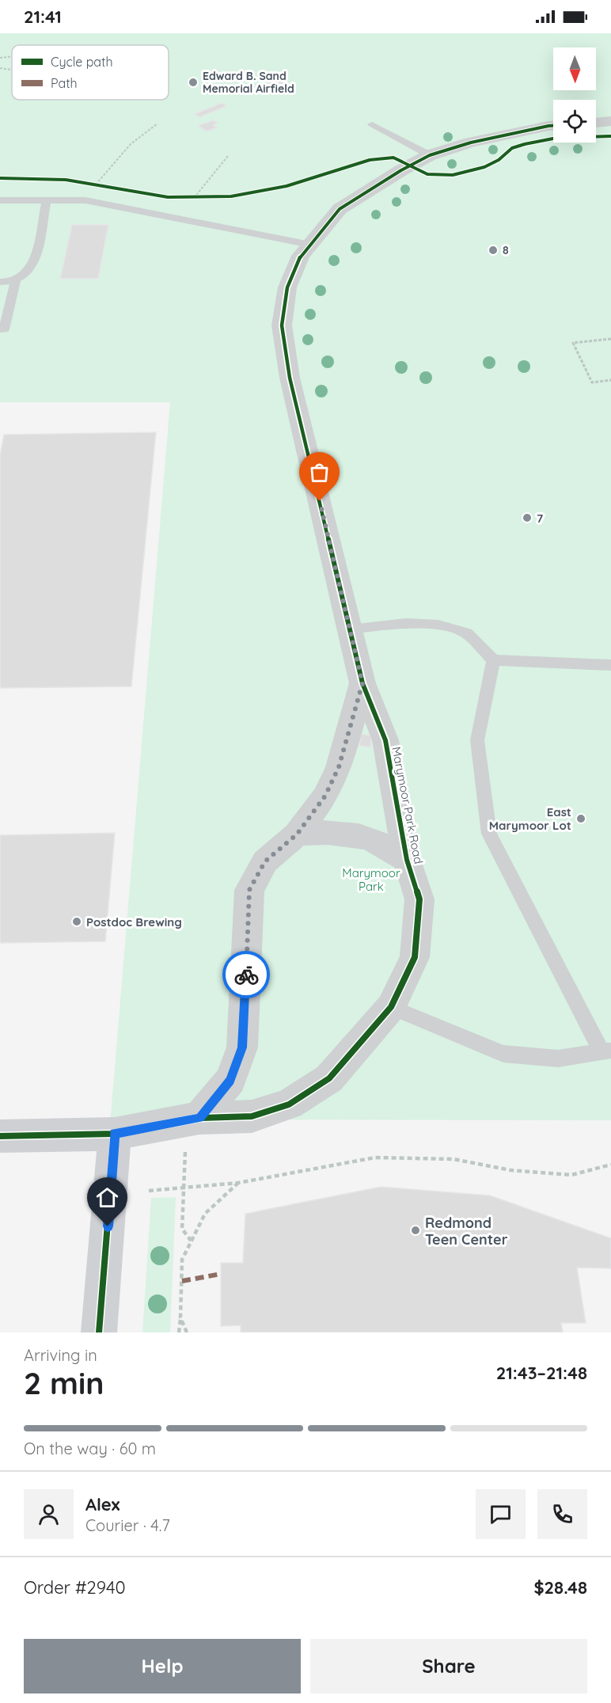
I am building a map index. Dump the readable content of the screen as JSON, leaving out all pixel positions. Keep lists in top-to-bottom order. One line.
{"streets":{"street":["Marymoor Park Road"]},"parks":["Marymoor Park"],"places":["Edward B. Sand Memorial Airfield","8","7","East Marymoor Lot","Postdoc Brewing","Redmond Teen Center"],"legend":["Cycle path","Path"],"north":"bottom","page":{"status":"21:41","heading":["2 min","Arriving in","21:43–21:48"],"panel":["Alex","Courier · 4.7","Order #2940","$28.48"],"bar":"On the way · 60 m","buttons":["Help","Share"]}}
